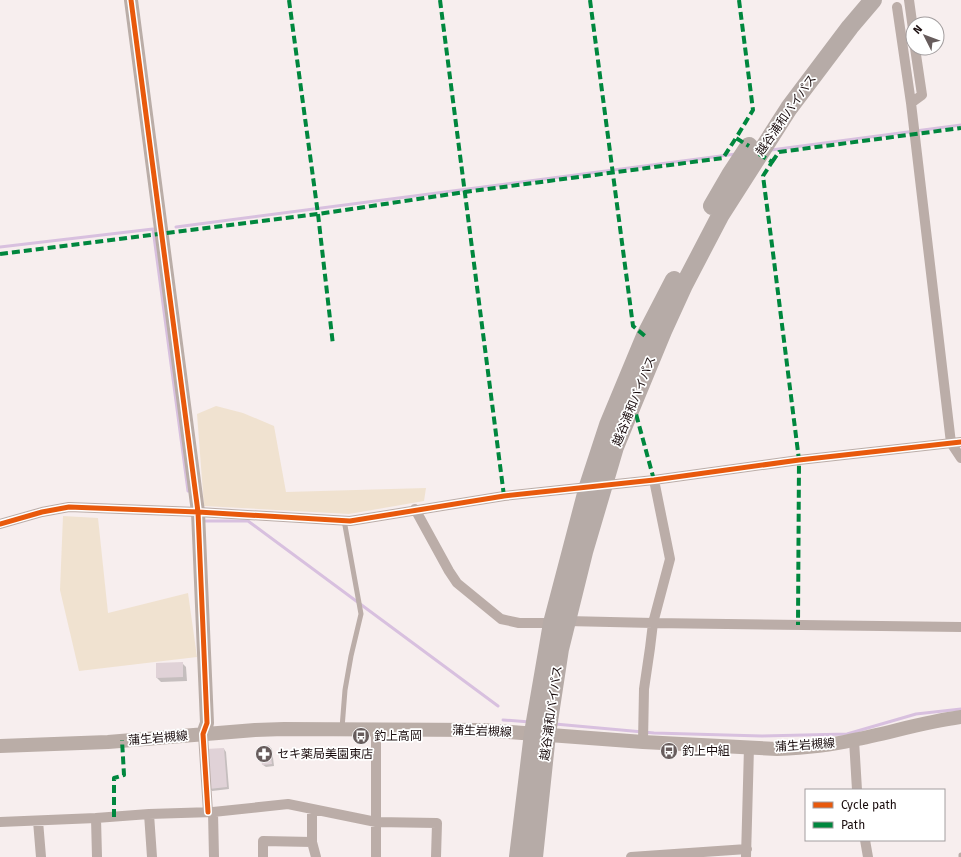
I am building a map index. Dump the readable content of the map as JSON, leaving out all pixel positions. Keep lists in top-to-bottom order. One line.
{"streets":{"highway":["越谷浦和バイパス"],"main road":["蒲生岩槻線"]},"crossings":[["越谷浦和バイパス","蒲生岩槻線"]],"places":{"bus stop":["釣上高岡","釣上中組"],"pharmacy":["セキ薬局美園東店"]},"legend":["Cycle path","Path"],"north":"top left"}
